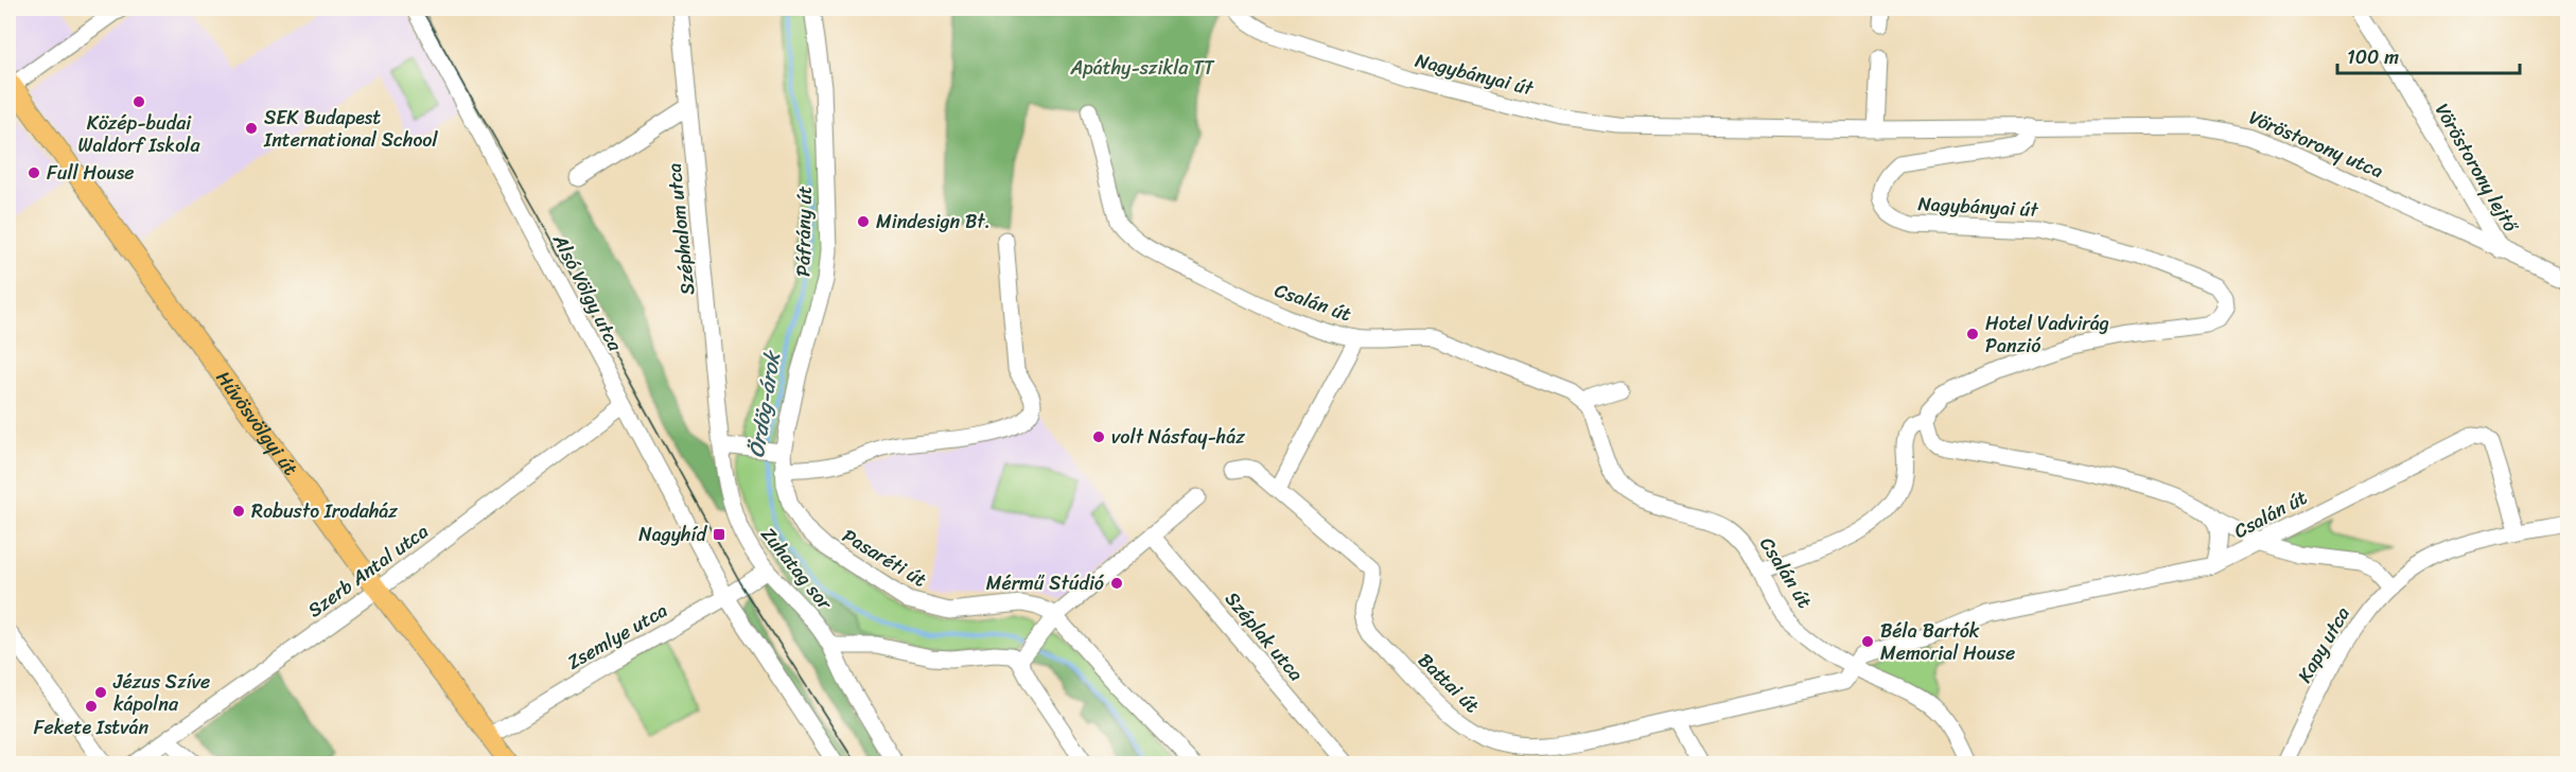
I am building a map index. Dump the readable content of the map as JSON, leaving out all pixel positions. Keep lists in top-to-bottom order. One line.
{"streets":{"main road":["Hűvösvölgyi út"],"street":["Nagybányai út","Vöröstorony utca","Vöröstorony lejtő","Széphalom utca","Páfrány út","Alsó Völgy utca","Csalán út","Pasaréti út","Zuhatag sor","Szerb Antal utca","Zsemlye utca","Széplak utca","Kapy utca","Battai út"]},"crossings":[["Nagybányai út","Vöröstorony utca"],["Vöröstorony utca","Vöröstorony lejtő"],["Széphalom utca","Zuhatag sor"],["Páfrány út","Pasaréti út"],["Alsó Völgy utca","Szerb Antal utca"],["Alsó Völgy utca","Zsemlye utca"],["Csalán út","Kapy utca"],["Csalán út","Battai út"],["Hűvösvölgyi út","Szerb Antal utca"],["Hűvösvölgyi út","Zsemlye utca"],["Zuhatag sor","Zsemlye utca"]],"water":["Ördög-árok"],"parks":["Apáthy-szikla TT"],"places":{"other":["Közép-budai Waldorf Iskola","SEK Budapest International School","Full House","Mindesign Bt.","Hotel Vadvirág Panzió","volt Násfay-ház","Robusto Irodaház","Mérmű Stúdió","Béla Bartók Memorial House","Jézus Szíve kápolna","Fekete István"],"transit":["Nagyhíd"]},"scale_bar":"100 m"}
